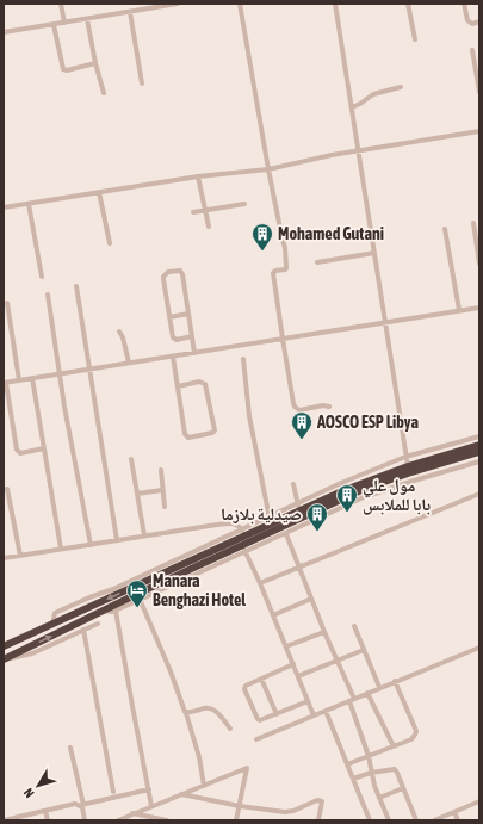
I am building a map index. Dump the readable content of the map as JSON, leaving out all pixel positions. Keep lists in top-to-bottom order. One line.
{"places":{"building":["Mohamed Gutani","AOSCO ESP Libya","مول علي بابا للملابس","صيدلية بلازما"],"hotel":["Manara Benghazi Hotel"]},"north":"bottom left"}
